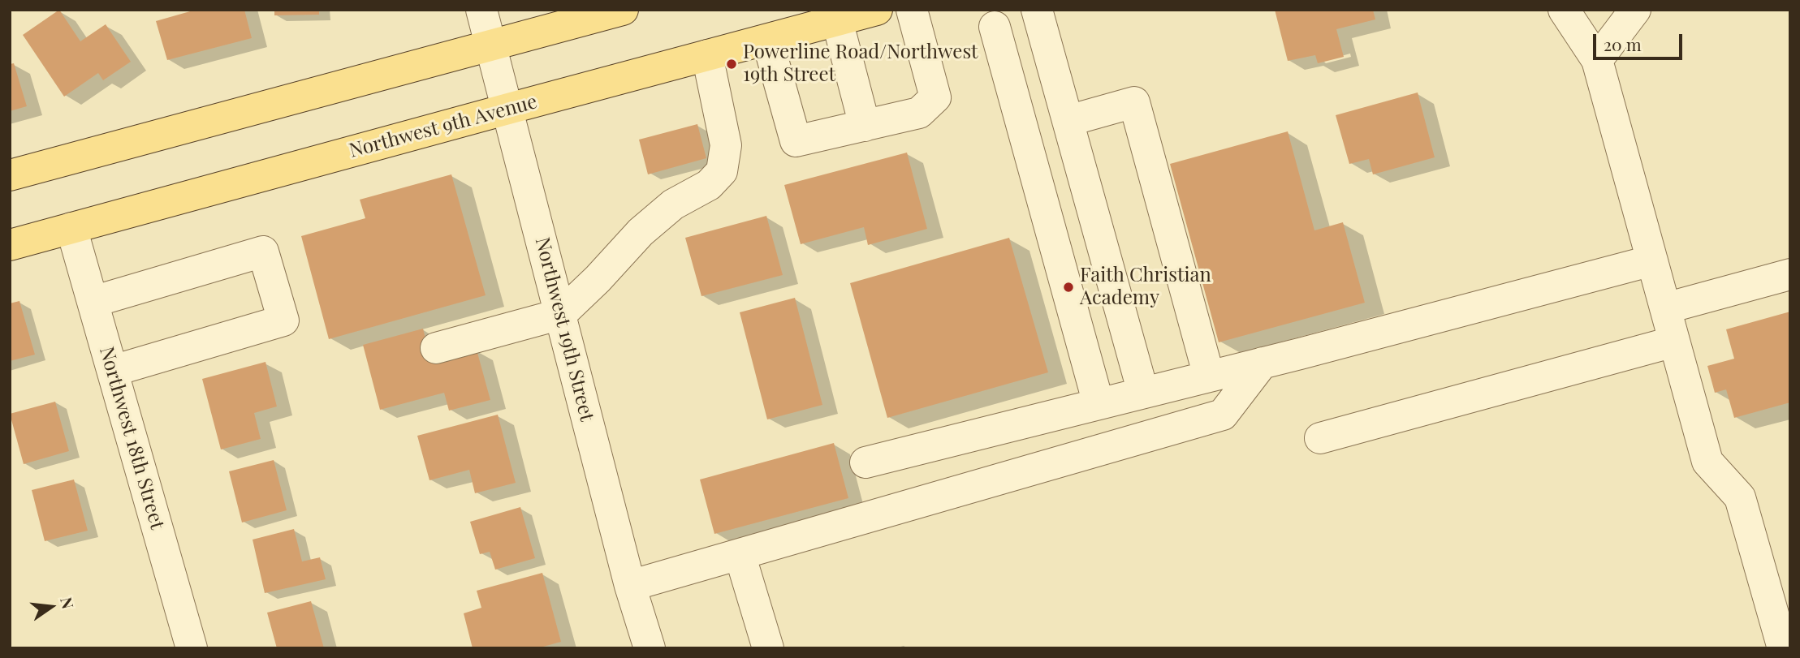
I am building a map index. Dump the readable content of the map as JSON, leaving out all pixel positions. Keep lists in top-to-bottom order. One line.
{"streets":{"main road":["Northwest 9th Avenue"],"street":["Northwest 19th Street","Northwest 18th Street"]},"crossings":[["Northwest 9th Avenue","Northwest 19th Street"],["Northwest 9th Avenue","Northwest 18th Street"]],"places":["Powerline Road/Northwest 19th Street","Faith Christian Academy"],"scale_bar":"20 m","north":"right"}
